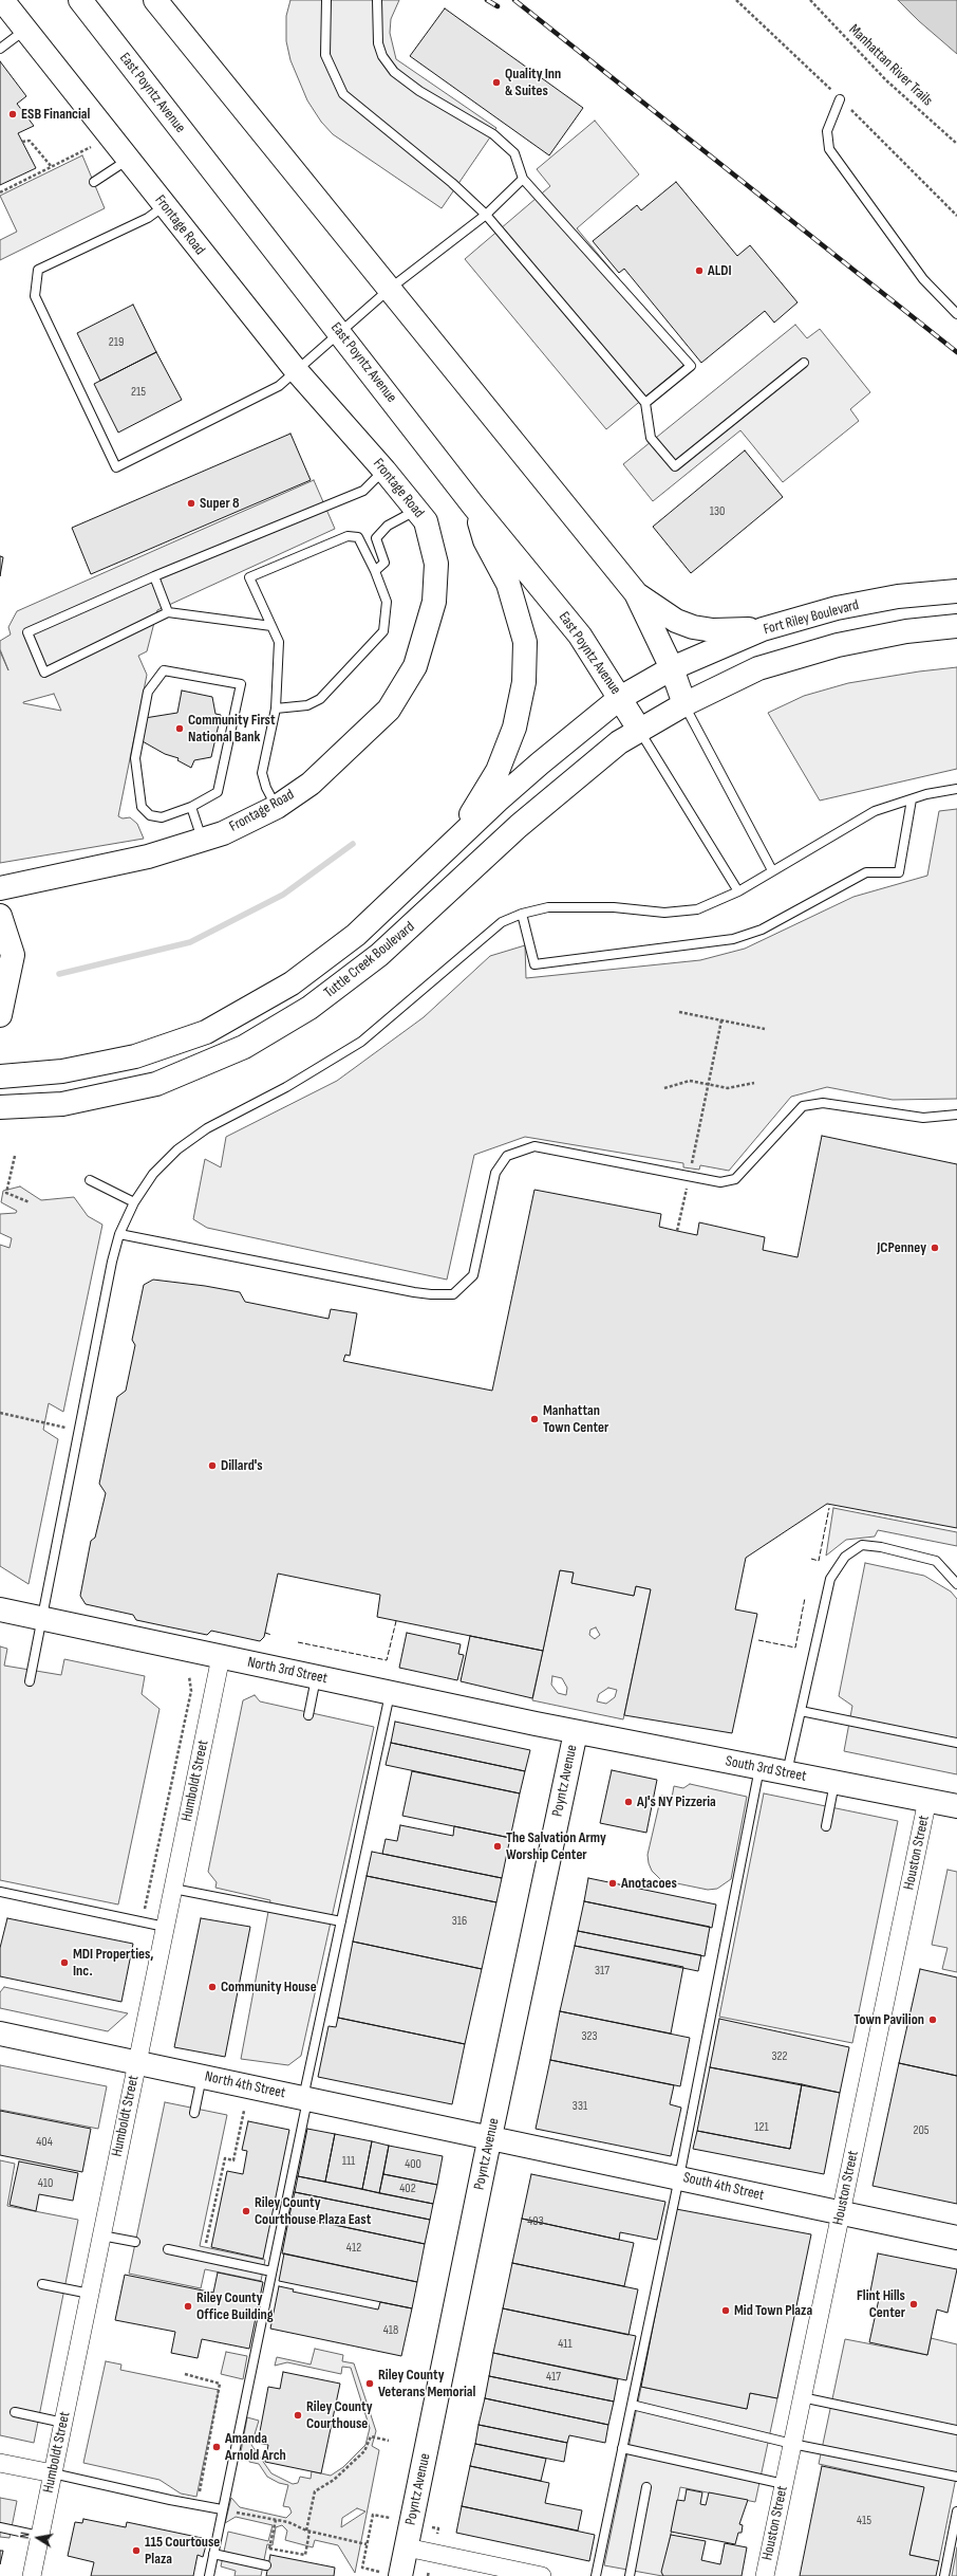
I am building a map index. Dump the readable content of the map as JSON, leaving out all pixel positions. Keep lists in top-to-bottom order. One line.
{"streets":{"main road":["East Poyntz Avenue","Frontage Road","Fort Riley Boulevard","Tuttle Creek Boulevard","North 3rd Street","South 3rd Street","Poyntz Avenue","North 4th Street","South 4th Street"],"street":["Humboldt Street","Houston Street"],"path":["Manhattan River Trails"]},"crossings":[["East Poyntz Avenue","Tuttle Creek Boulevard"],["Fort Riley Boulevard","Tuttle Creek Boulevard"],["North 3rd Street","South 3rd Street"],["North 3rd Street","Humboldt Street"],["North 3rd Street","Poyntz Avenue"],["South 3rd Street","Poyntz Avenue"],["South 3rd Street","Houston Street"],["Humboldt Street","North 4th Street"],["Poyntz Avenue","North 4th Street"],["Poyntz Avenue","South 4th Street"],["Houston Street","South 4th Street"],["North 4th Street","South 4th Street"]],"places":["Quality Inn & Suites","ESB Financial","ALDI","Super 8","Community First National Bank","JCPenney","Manhattan Town Center","Dillard's","AJ's NY Pizzeria","The Salvation Army Worship Center","Anotacoes","MDI Properties, Inc.","Community House","Town Pavilion","Riley County Courthouse Plaza East","Flint Hills Center","Riley County Office Building","Mid Town Plaza","Riley County Veterans Memorial","Riley County Courthouse","Amanda Arnold Arch","115 Courtouse Plaza"],"house_numbers":["219","215","130","316","317","323","322","331","121","205","404","111","400","410","402","403","412","418","411","417","415"],"north":"left"}
